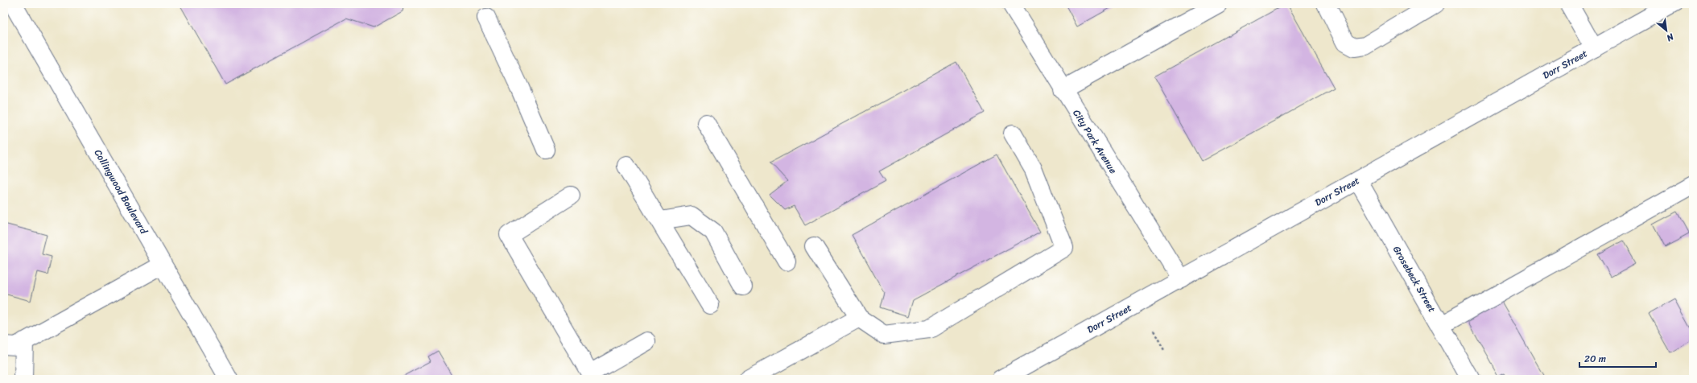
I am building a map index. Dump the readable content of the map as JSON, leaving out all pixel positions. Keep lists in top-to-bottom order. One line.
{"streets":{"main road":["Dorr Street","City Park Avenue","Collingwood Boulevard","Grosebeck Street"]},"crossings":[["Dorr Street","City Park Avenue"],["Dorr Street","Grosebeck Street"]],"scale_bar":"20 m","north":"bottom right"}
